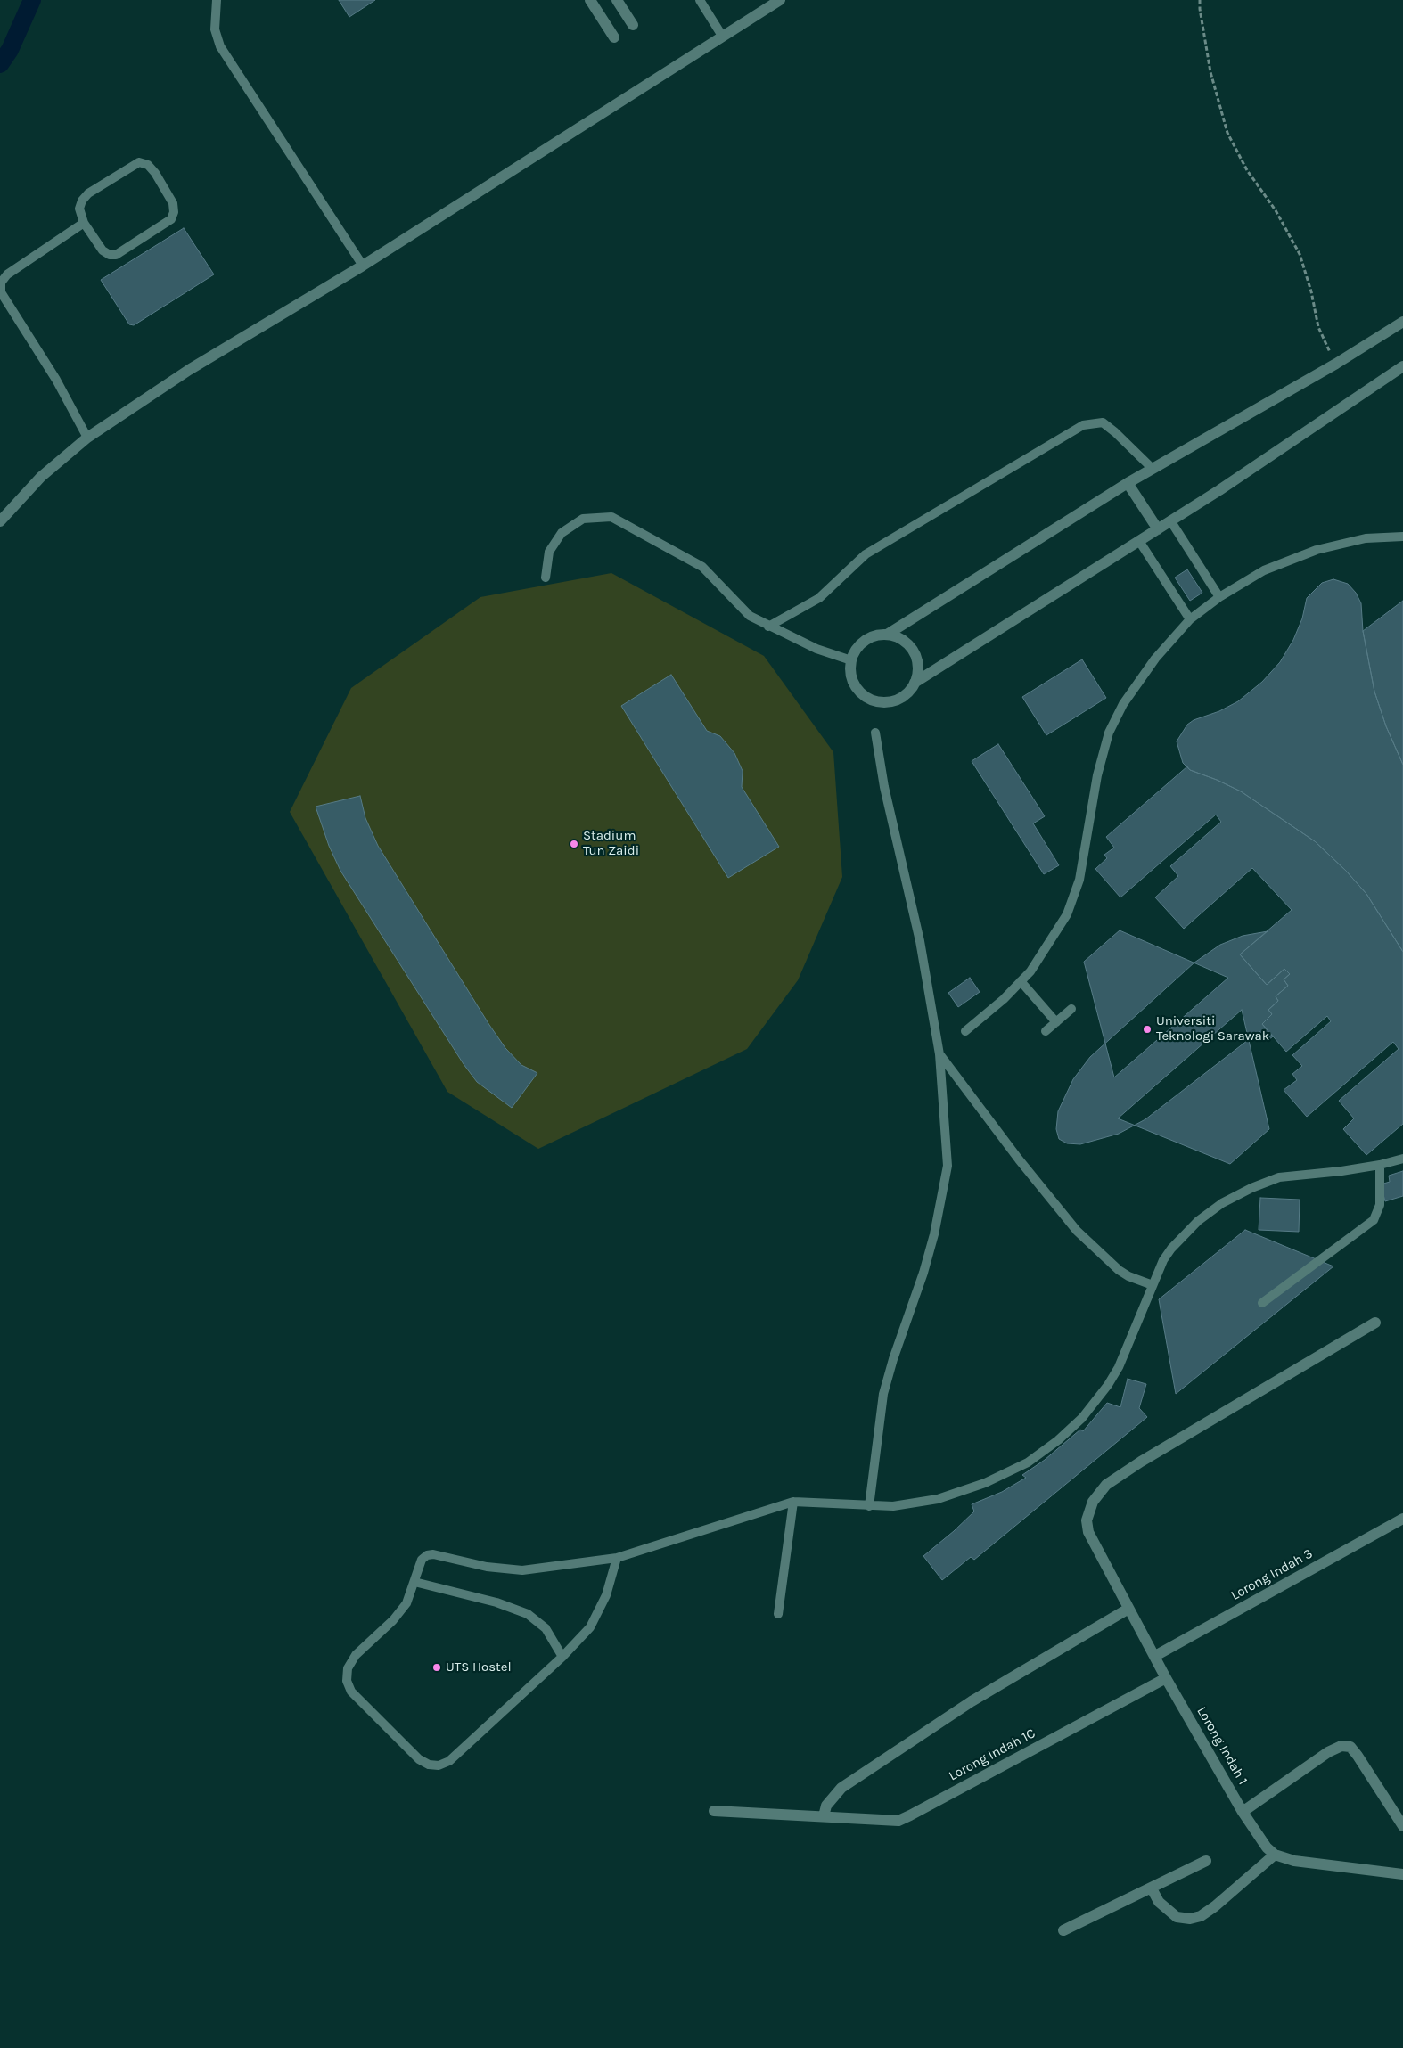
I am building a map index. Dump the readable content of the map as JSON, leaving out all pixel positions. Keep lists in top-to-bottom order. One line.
{"streets":{"street":["Lorong Indah 3","Lorong Indah 1","Lorong Indah 1C"]},"crossings":[["Lorong Indah 3","Lorong Indah 1"],["Lorong Indah 1","Lorong Indah 1C"]],"places":["Stadium Tun Zaidi","Universiti Teknologi Sarawak","UTS Hostel"]}
